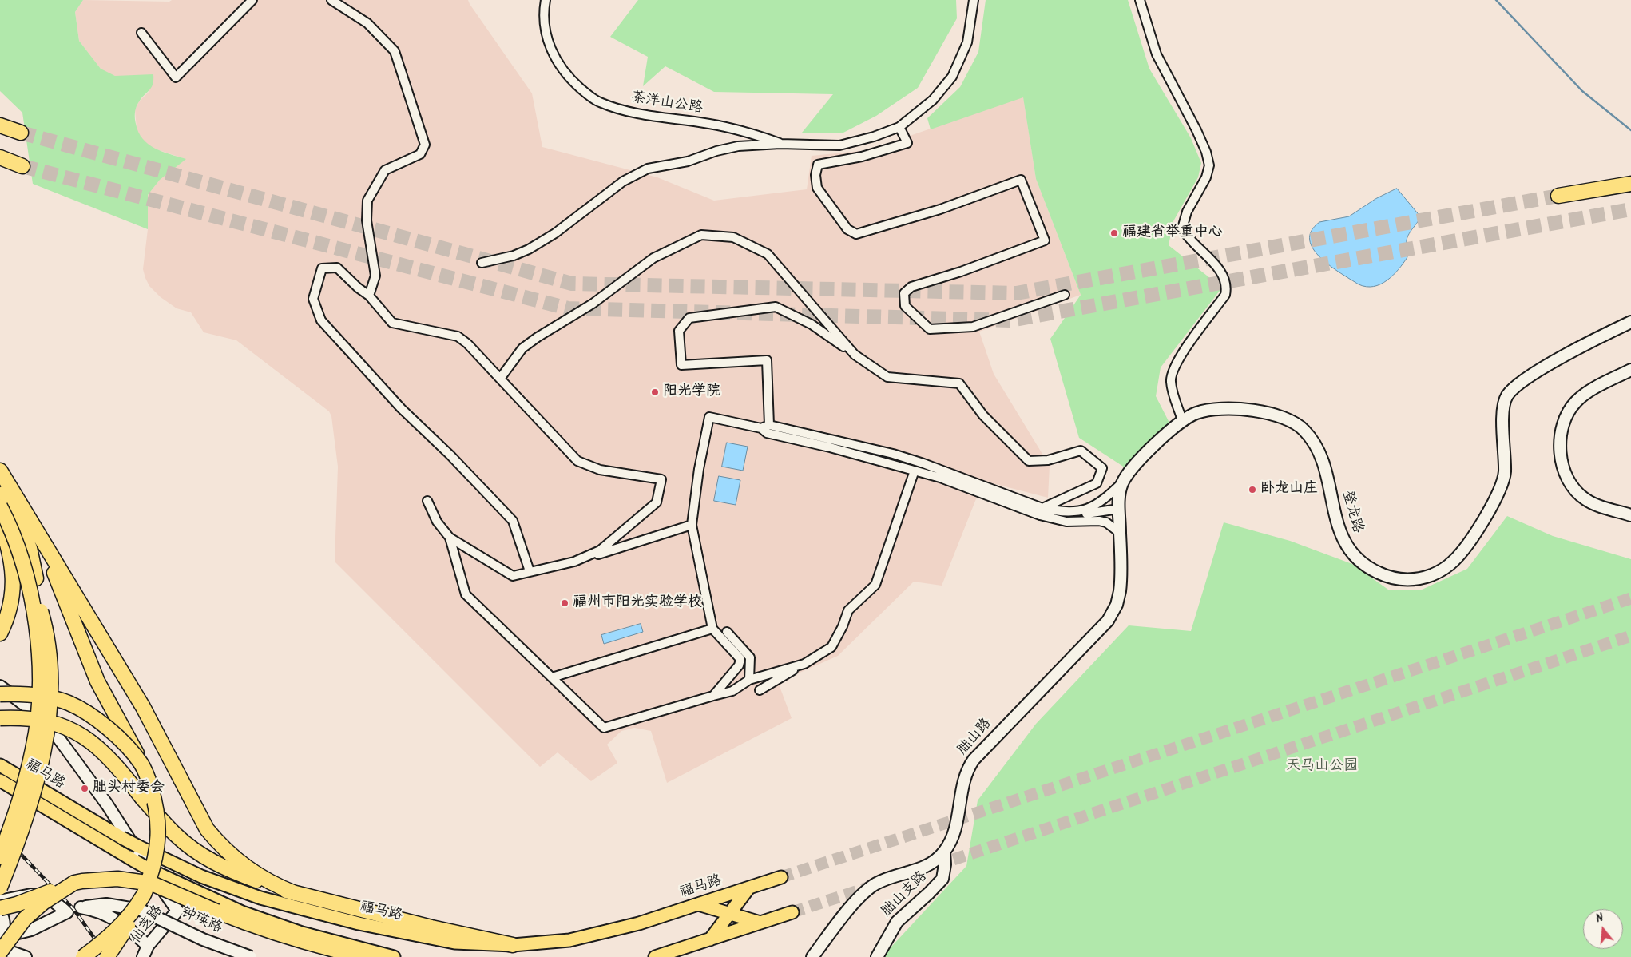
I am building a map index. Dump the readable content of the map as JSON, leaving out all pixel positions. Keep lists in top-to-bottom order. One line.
{"streets":{"main road":["福马路"],"street":["茶洋山公路","登龙路","胐山路","胐山支路","钟瑛路","仙芝路"]},"crossings":[["登龙路","胐山路"],["胐山路","胐山支路"]],"parks":["天马山公园"],"places":["福建省举重中心","阳光学院","卧龙山庄","福州市阳光实验学校","胐头村委会"],"north":"top"}
